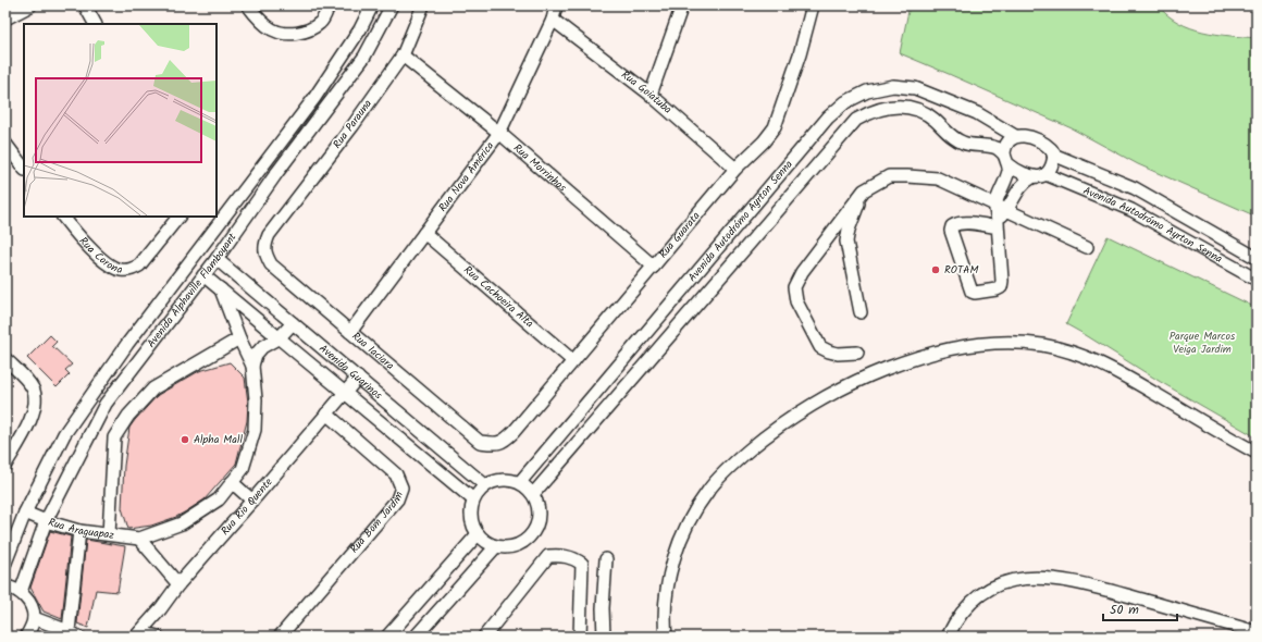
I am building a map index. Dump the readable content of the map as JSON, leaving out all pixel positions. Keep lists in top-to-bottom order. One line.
{"streets":{"street":["Rua Goiatuba","Rua Parauna","Rua Morrinhos","Rua Nova América","Avenida Autodrómo Ayrton Senna","Rua Guarata","Rua Corona","Avenida Alphaville Flamboyant","Rua Cachoeira Alta","Rua Iaciara","Avenida Guarinos","Rua Rio Quente","Rua Bom Jardim","Rua Araguapaz"]},"crossings":[["Rua Goiatuba","Rua Nova América"],["Rua Goiatuba","Rua Guarata"],["Rua Parauna","Rua Morrinhos"],["Rua Parauna","Rua Iaciara"],["Rua Morrinhos","Rua Nova América"],["Rua Morrinhos","Rua Guarata"],["Rua Nova América","Rua Cachoeira Alta"],["Rua Nova América","Rua Iaciara"],["Avenida Autodrómo Ayrton Senna","Avenida Guarinos"],["Rua Guarata","Rua Cachoeira Alta"],["Rua Guarata","Rua Iaciara"],["Avenida Alphaville Flamboyant","Avenida Guarinos"],["Avenida Alphaville Flamboyant","Rua Araguapaz"],["Avenida Guarinos","Rua Rio Quente"],["Avenida Guarinos","Rua Araguapaz"],["Rua Rio Quente","Rua Bom Jardim"]],"parks":["Parque Marcos Veiga Jardim"],"places":["ROTAM","Alpha Mall"],"scale_bar":"50 m"}
